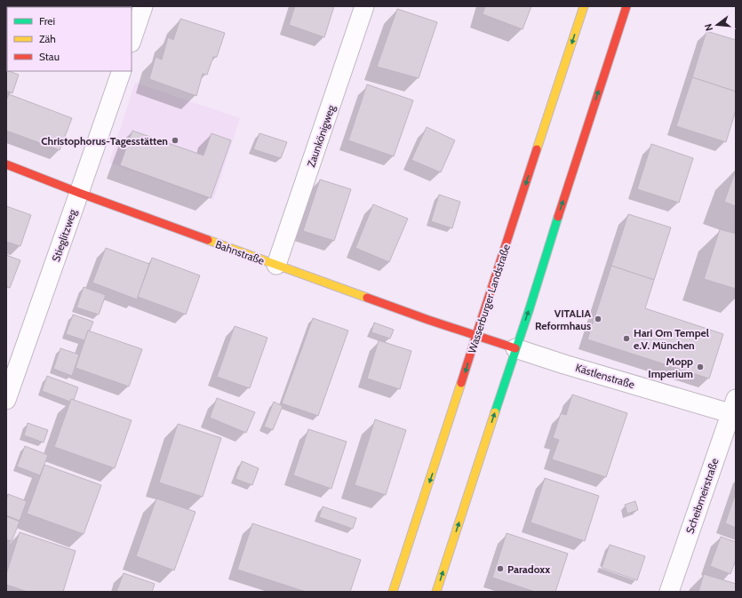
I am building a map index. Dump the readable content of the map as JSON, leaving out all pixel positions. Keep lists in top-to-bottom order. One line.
{"streets":{"main road":["Bahnstraße","Wasserburger Landstraße","Kästlenstraße"],"street":["Zaunkönigweg","Stieglitzweg","Scheibmeirstraße"]},"crossings":[["Zaunkönigweg","Bahnstraße"],["Stieglitzweg","Bahnstraße"],["Bahnstraße","Wasserburger Landstraße"],["Bahnstraße","Kästlenstraße"],["Wasserburger Landstraße","Kästlenstraße"],["Kästlenstraße","Scheibmeirstraße"]],"places":["Christophorus-Tagesstätten","VITALIA Reformhaus","Hari Om Tempel e.V. München","Mopp Imperium","Paradoxx"],"legend":["Frei","Zäh","Stau"],"north":"left"}
